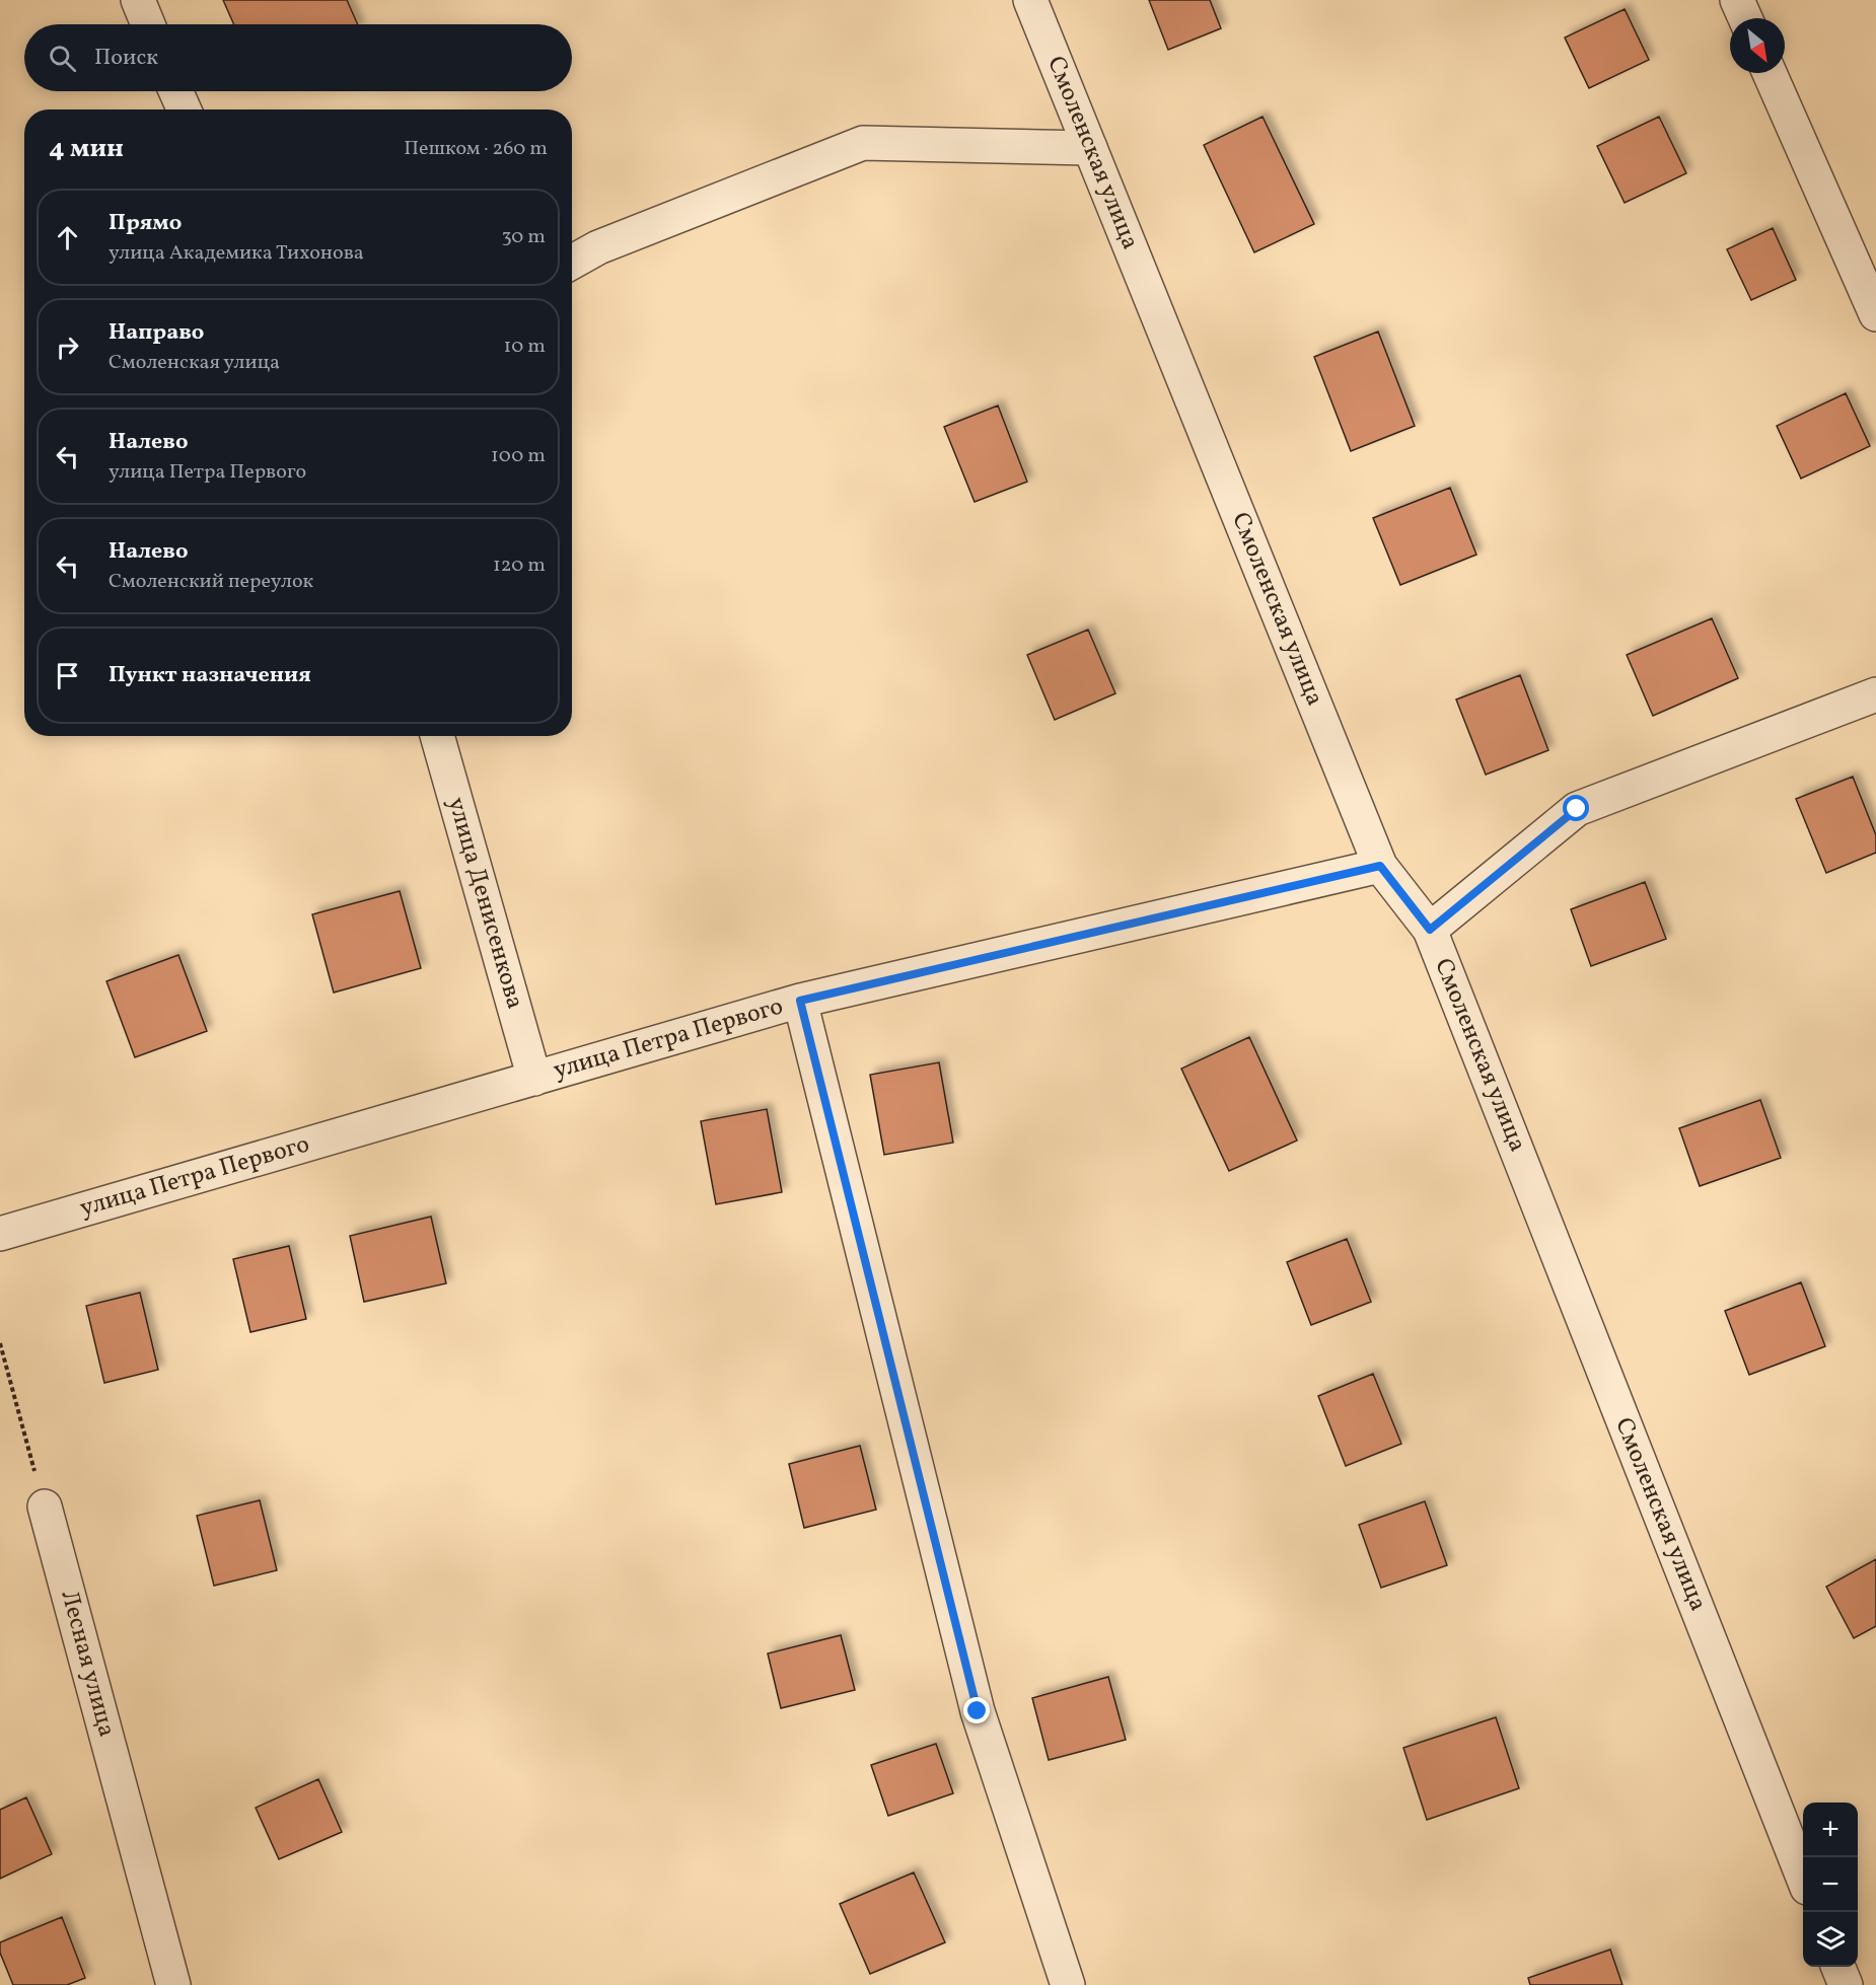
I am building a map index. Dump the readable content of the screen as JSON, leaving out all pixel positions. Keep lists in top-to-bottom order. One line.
{"streets":{"street":["Смоленская улица","улица Денисенкова","улица Петра Первого","Лесная улица"]},"crossings":[["Смоленская улица","улица Петра Первого"],["улица Денисенкова","улица Петра Первого"]],"north":"bottom right","page":{"search":"Поиск","heading":["4 мин","Пешком · 260 m"],"list":[["Прямо","улица Академика Тихонова","30 m"],["Направо","Смоленская улица","10 m"],["Налево","улица Петра Первого","100 m"],["Налево","Смоленский переулок","120 m"],"Пункт назначения"],"map_buttons":["+","−"]}}
